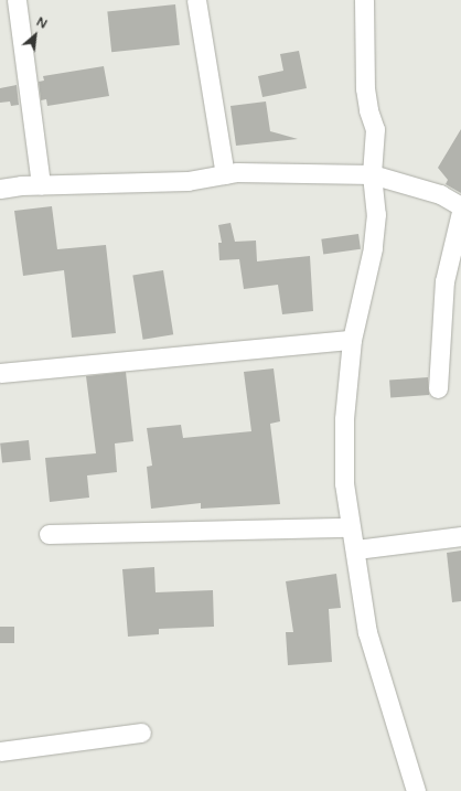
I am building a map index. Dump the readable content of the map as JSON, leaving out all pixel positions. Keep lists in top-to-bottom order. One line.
{"north":"top right"}
